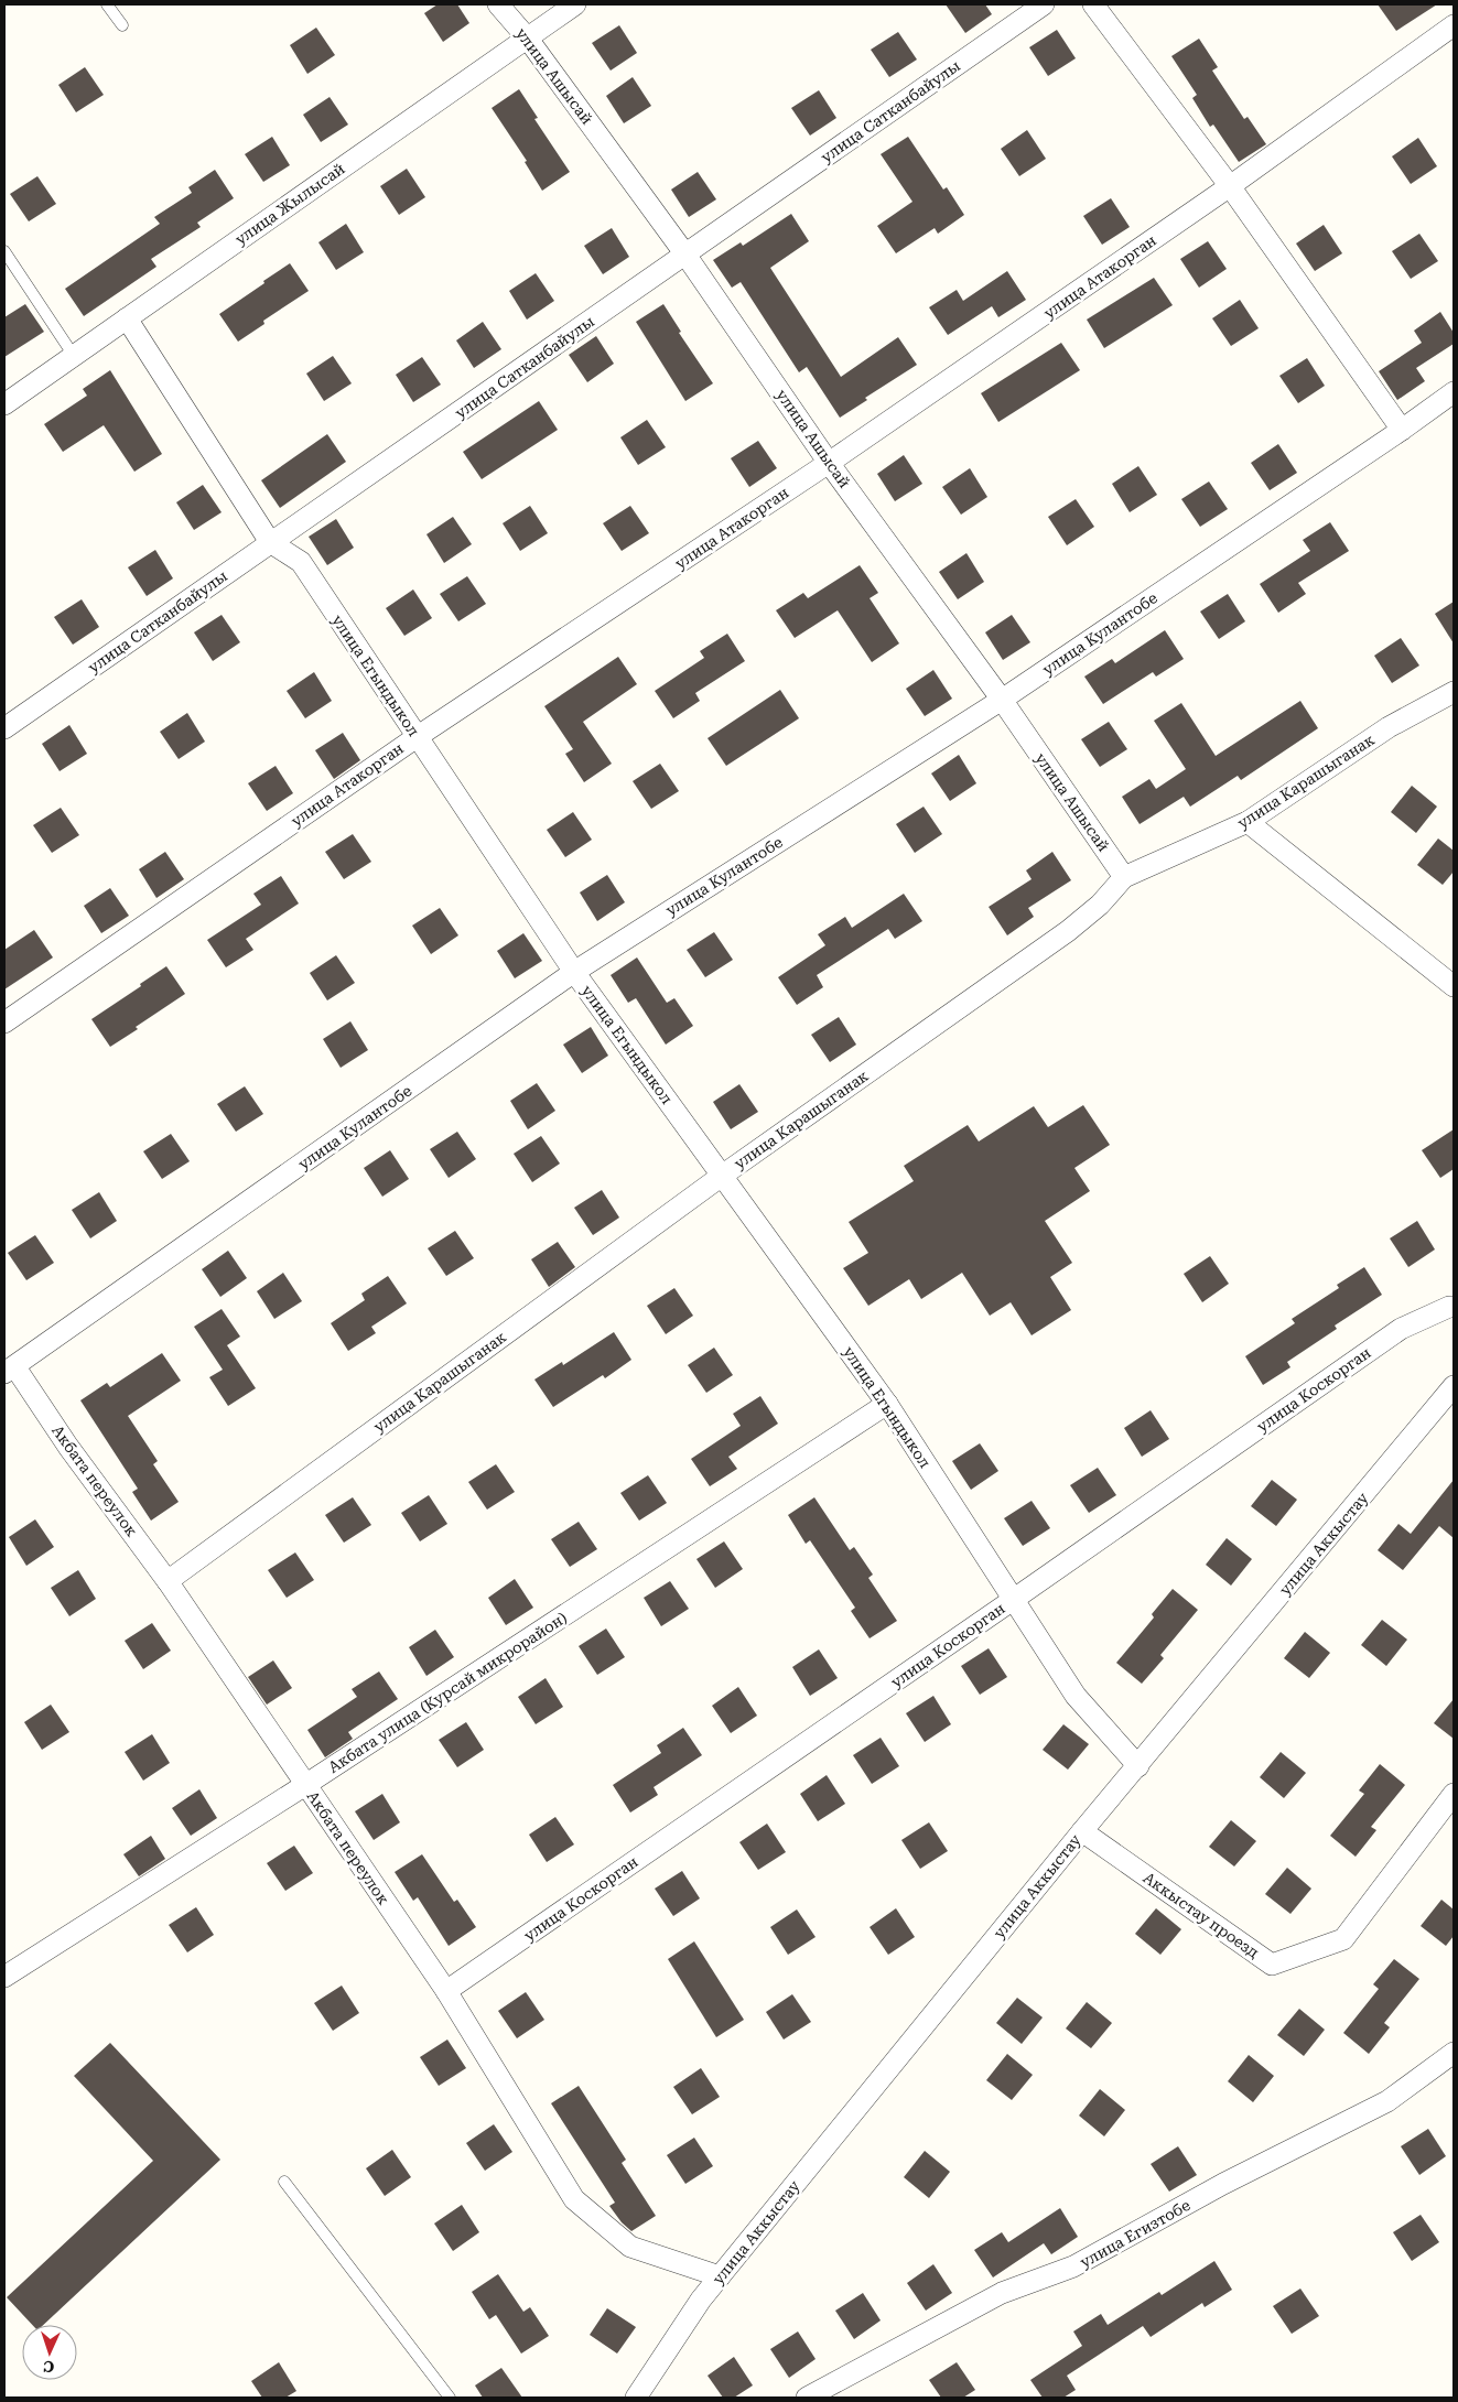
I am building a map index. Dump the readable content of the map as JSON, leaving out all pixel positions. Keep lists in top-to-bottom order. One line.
{"streets":{"street":["улица Ашысай","улица Сатканбайулы","улица Жылысай","улица Атакорган","улица Кулантобе","улица Егындыкол","улица Карашыганак","улица Коскорган","Акбата переулок","улица Аккыстау","Акбата улица (Курсай микрорайон)","Аккыстау проезд","улица Егизтобе"]},"crossings":[["улица Ашысай","улица Сатканбайулы"],["улица Ашысай","улица Жылысай"],["улица Ашысай","улица Атакорган"],["улица Ашысай","улица Кулантобе"],["улица Ашысай","улица Карашыганак"],["улица Сатканбайулы","улица Егындыкол"],["улица Жылысай","улица Егындыкол"],["улица Атакорган","улица Егындыкол"],["улица Кулантобе","улица Егындыкол"],["улица Кулантобе","Акбата переулок"],["улица Егындыкол","улица Карашыганак"],["улица Егындыкол","улица Коскорган"],["улица Егындыкол","улица Аккыстау"],["улица Егындыкол","Акбата улица (Курсай микрорайон)"],["улица Карашыганак","Акбата переулок"],["улица Коскорган","Акбата переулок"],["Акбата переулок","улица Аккыстау"],["Акбата переулок","Акбата улица (Курсай микрорайон)"],["улица Аккыстау","Аккыстау проезд"]],"north":"bottom"}
